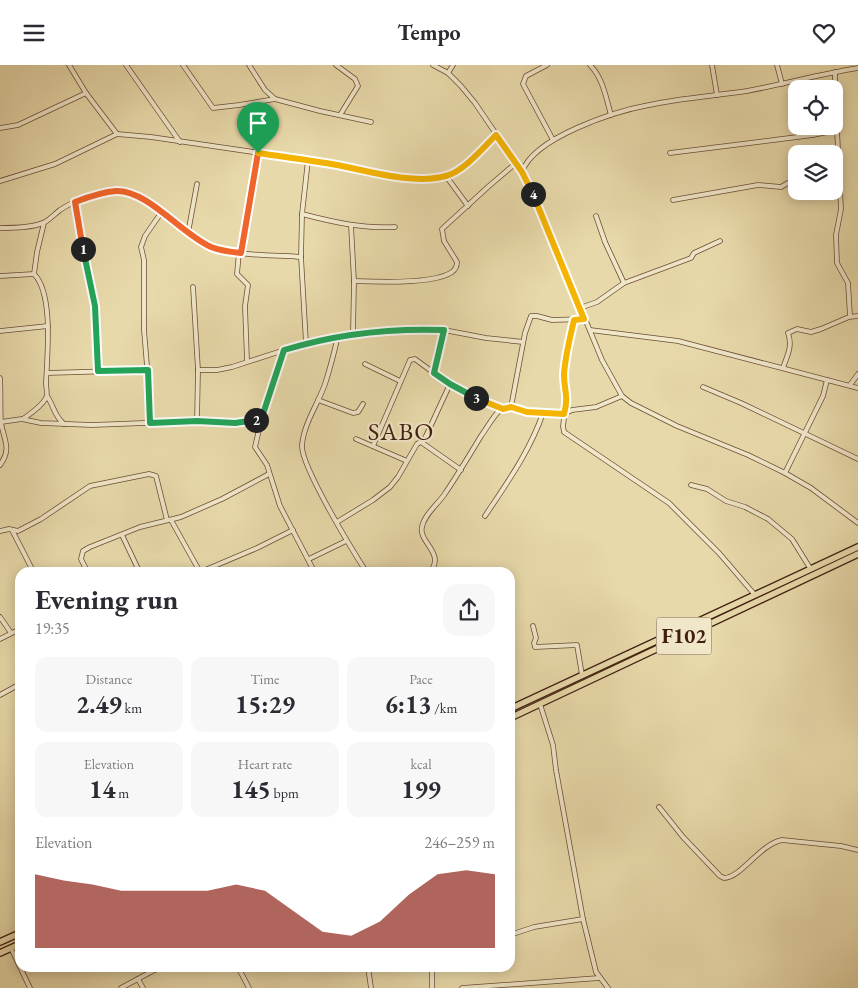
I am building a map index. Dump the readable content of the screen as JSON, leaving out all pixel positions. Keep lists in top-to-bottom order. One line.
{"streets":{"main road":["F102"]},"districts":["SABO"],"page":{"header":"Tempo","pins":["4","1","3","2"],"heading":["Evening run","19:35"],"stats":[["Distance","2.49 km"],["Time","15:29"],["Pace","6:13 /km"],["Elevation","14 m"],["Heart rate","145 bpm"],["kcal","199"]],"chart":["Elevation","246–259 m"]}}
